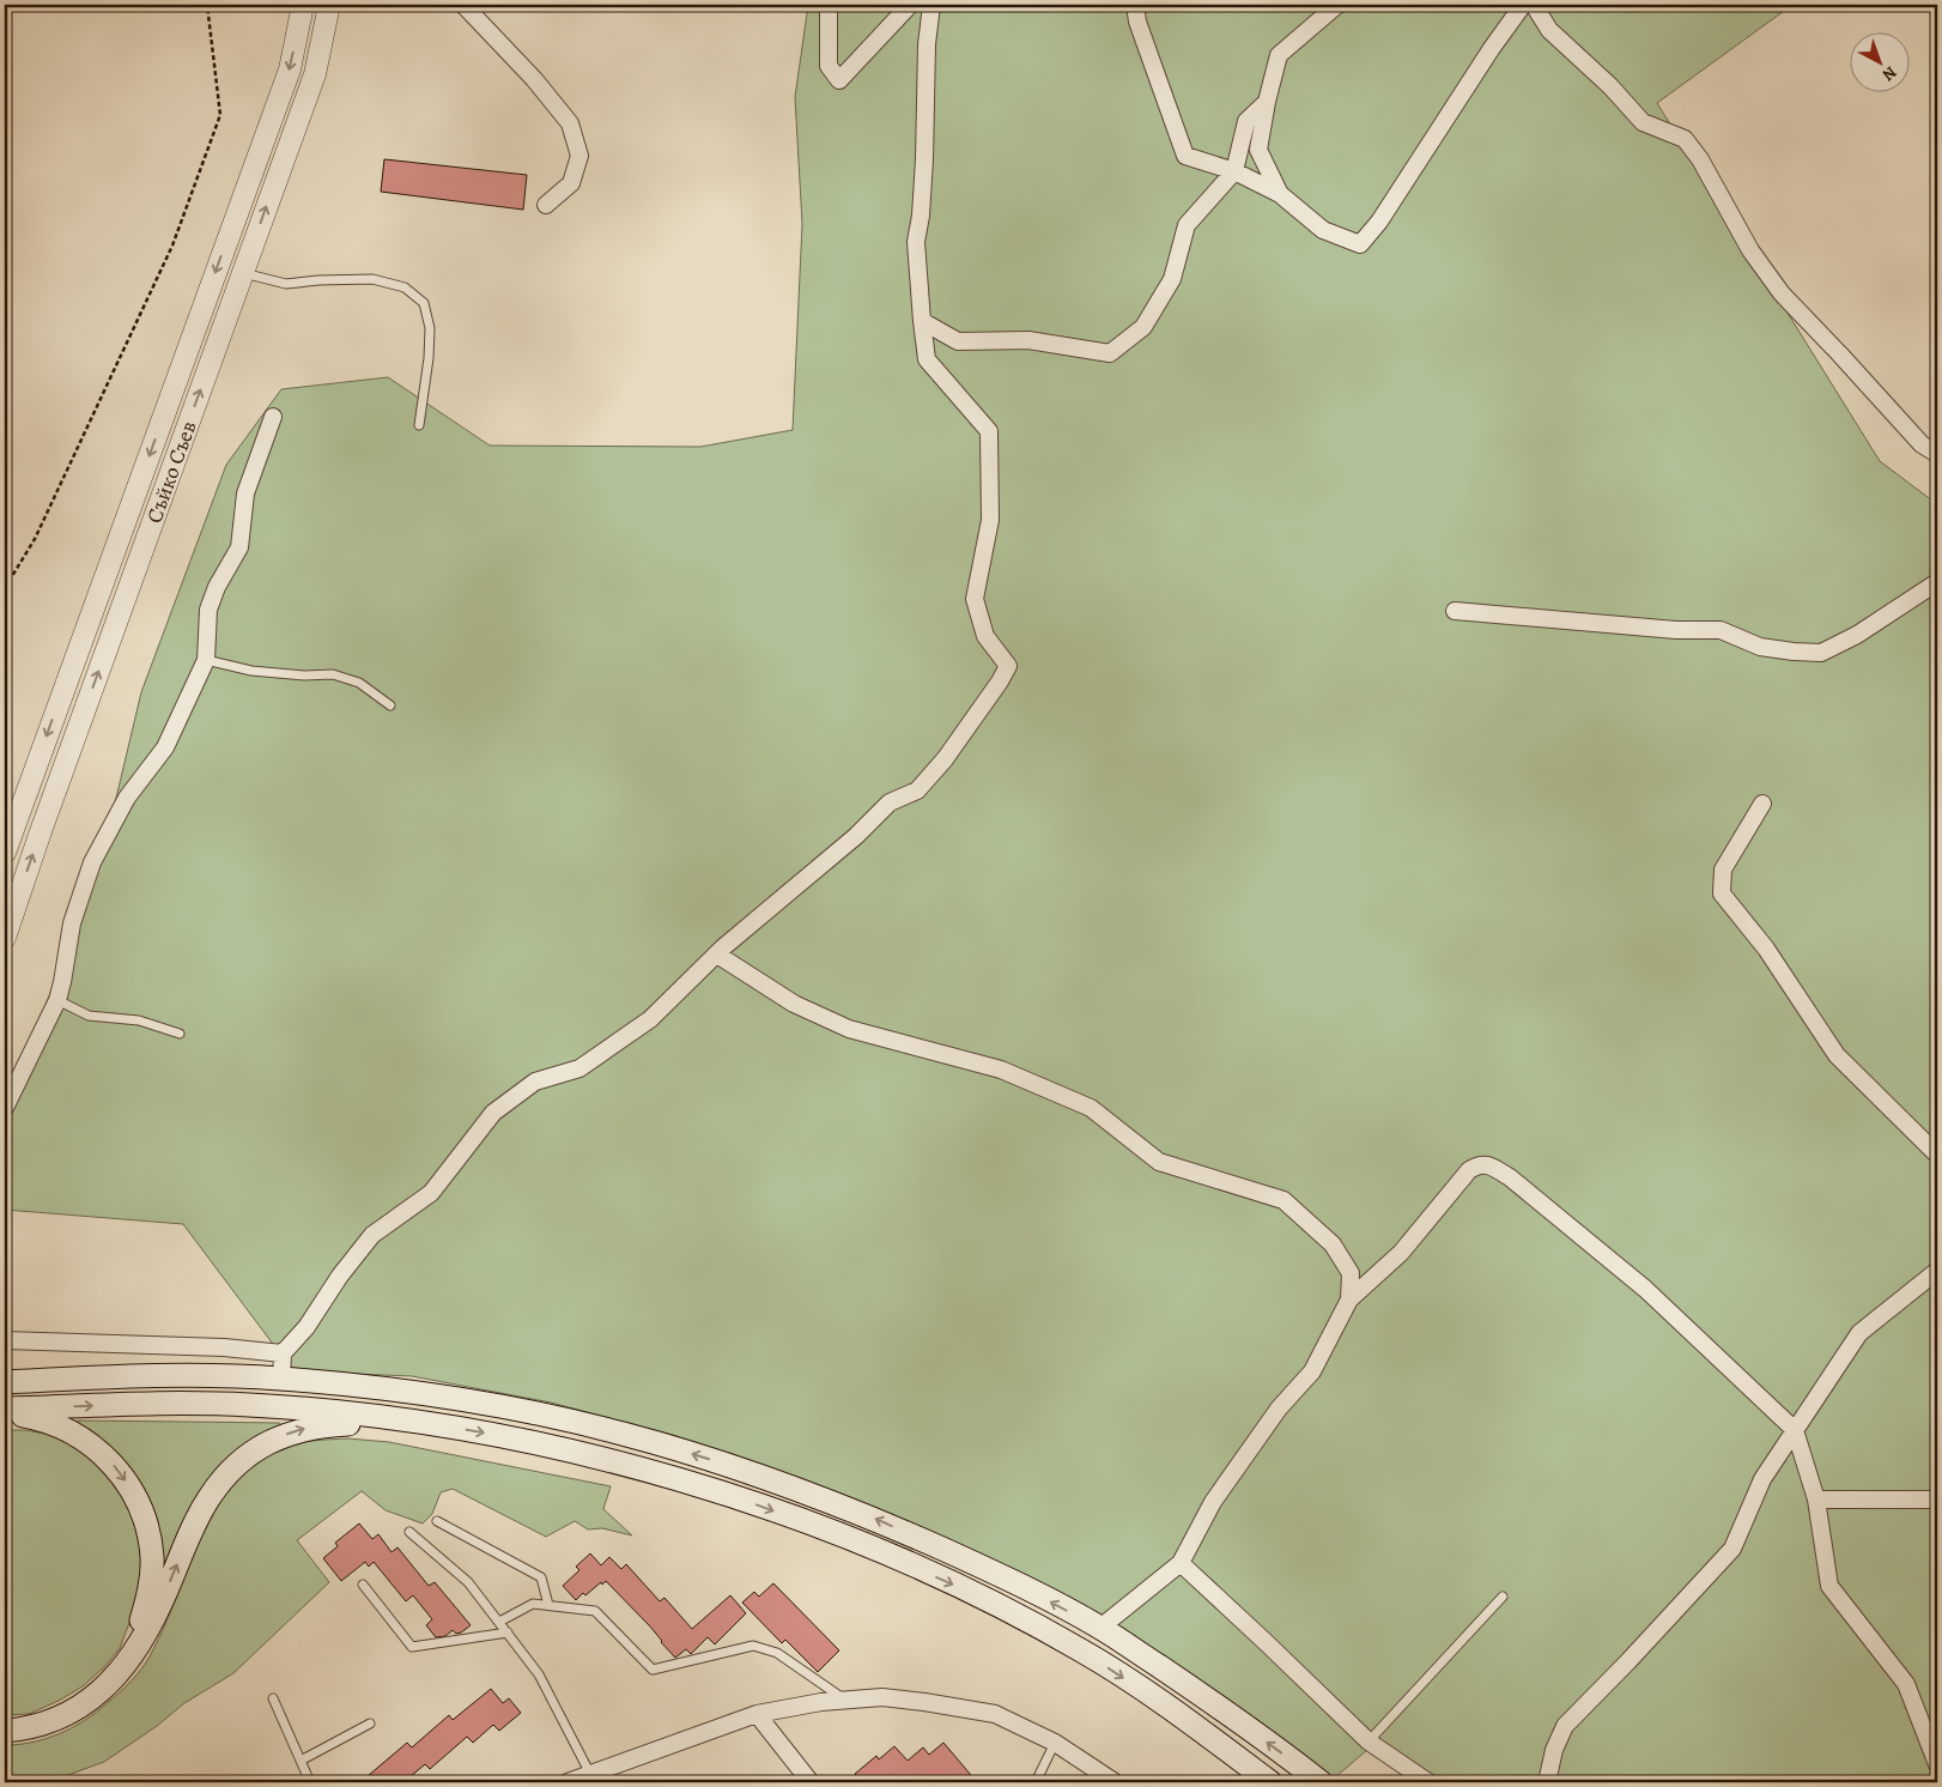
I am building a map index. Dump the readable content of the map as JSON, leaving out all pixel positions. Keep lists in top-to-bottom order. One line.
{"streets":{"street":["Съйко Съев"]},"north":"bottom right"}
